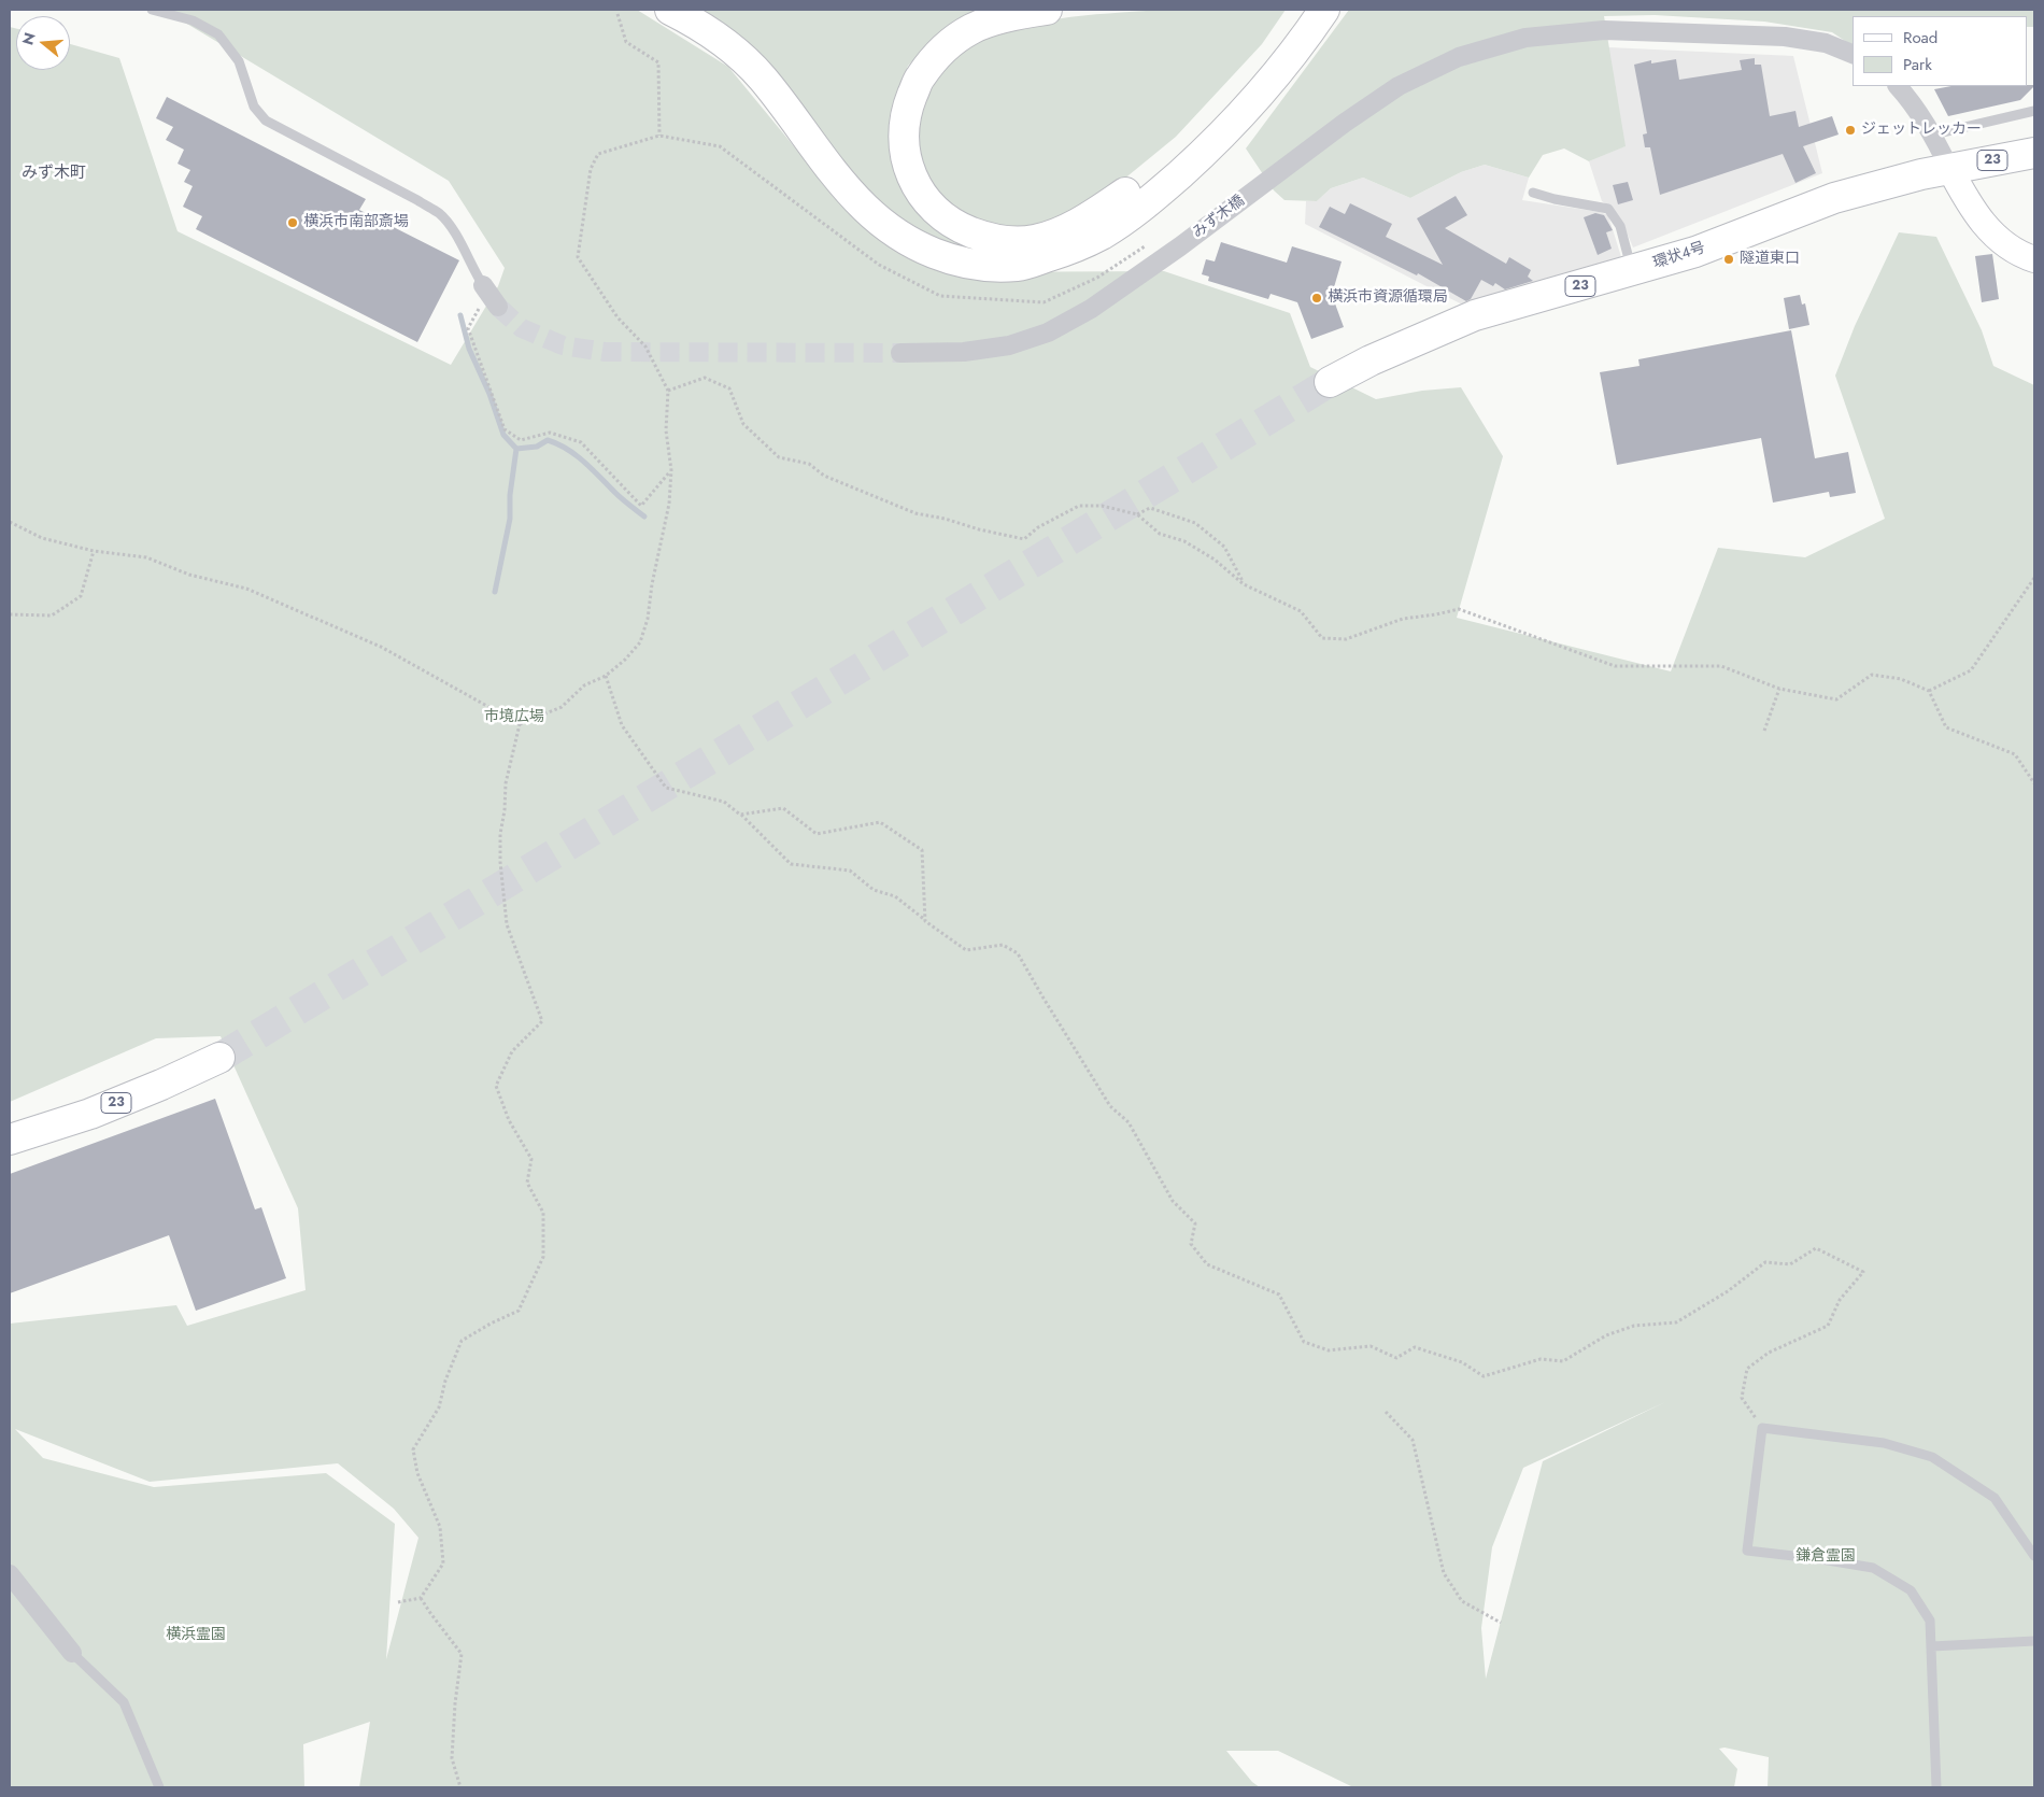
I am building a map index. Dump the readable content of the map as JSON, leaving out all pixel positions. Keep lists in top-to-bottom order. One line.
{"streets":{"main road":["23","環状4号"],"street":["みず木橋"]},"districts":["みず木町"],"parks":["市境広場","鎌倉霊園","横浜霊園"],"places":["ジェットレッカー","横浜市南部斎場","隧道東口","横浜市資源循環局"],"legend":["Road","Park"],"north":"left"}
